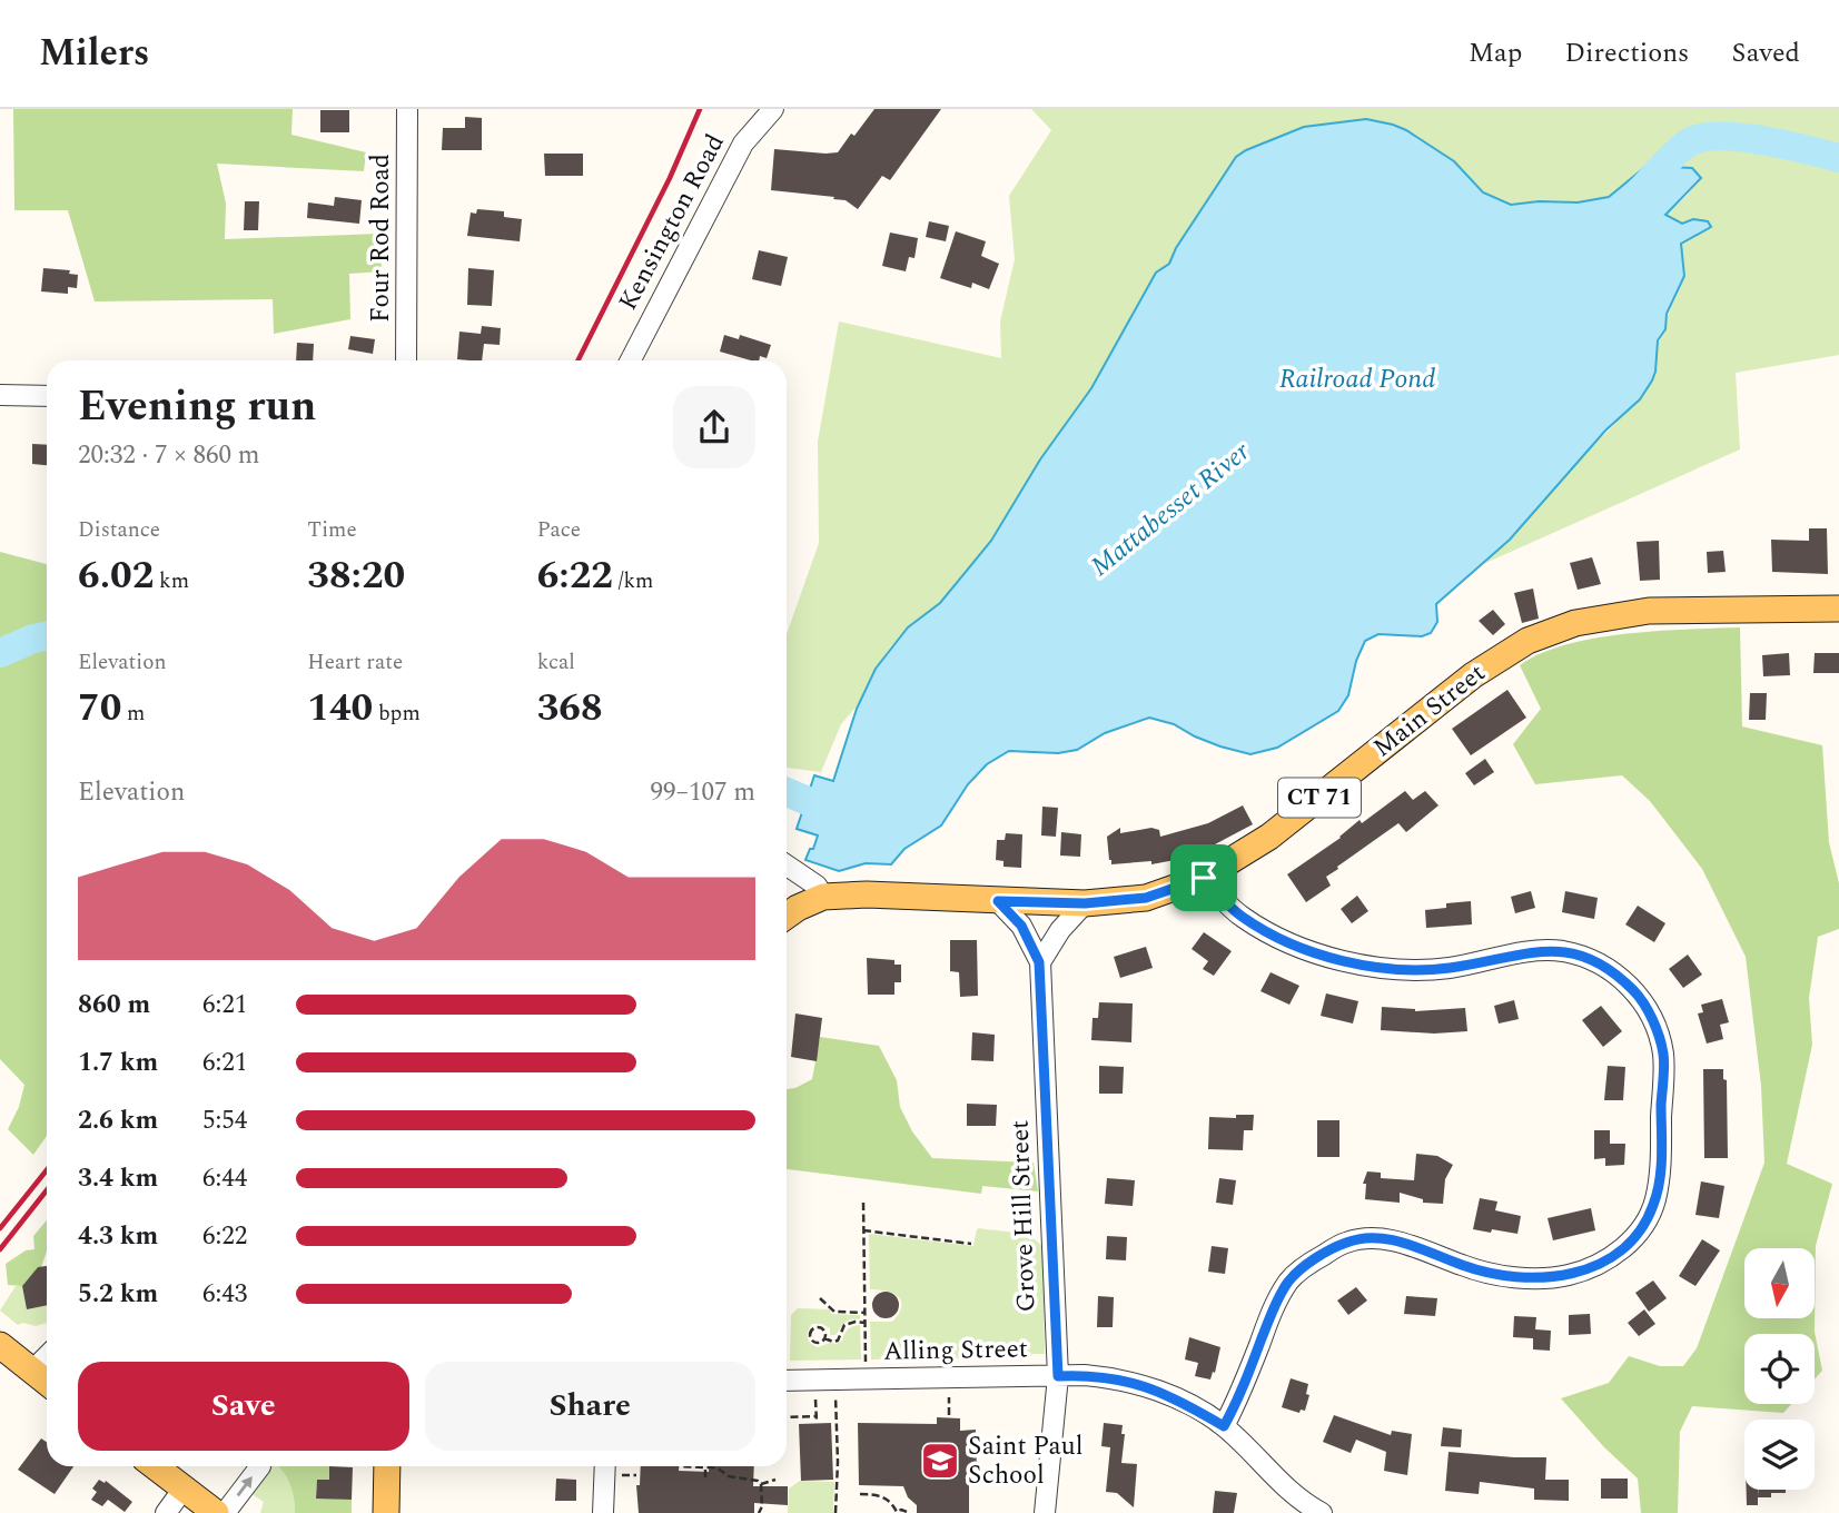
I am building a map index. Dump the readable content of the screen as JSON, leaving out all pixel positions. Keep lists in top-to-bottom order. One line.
{"streets":{"main road":["Main Street","CT 71"],"street":["Kensington Road","Four Rod Road","Grove Hill Street","Alling Street"]},"crossings":[["Main Street","Grove Hill Street"],["Grove Hill Street","Alling Street"]],"water":["Railroad Pond","Mattabesset River"],"places":{"school or university":["Saint Paul School"]},"north":"bottom","page":{"header":"Milers","nav":["Map","Directions","Saved"],"heading":["Evening run","20:32 · 7 × 860 m"],"stats":[["Distance","6.02 km"],["Time","38:20"],["Pace","6:22 /km"],["Elevation","70 m"],["Heart rate","140 bpm"],["kcal","368"]],"chart":["Elevation","99–107 m"],"list":[{"name":"860 m","note":"6:21"},{"name":"1.7 km","note":"6:21"},{"name":"2.6 km","note":"5:54"},{"name":"3.4 km","note":"6:44"},{"name":"4.3 km","note":"6:22"},{"name":"5.2 km","note":"6:43"}],"buttons":["Save","Share"]}}
